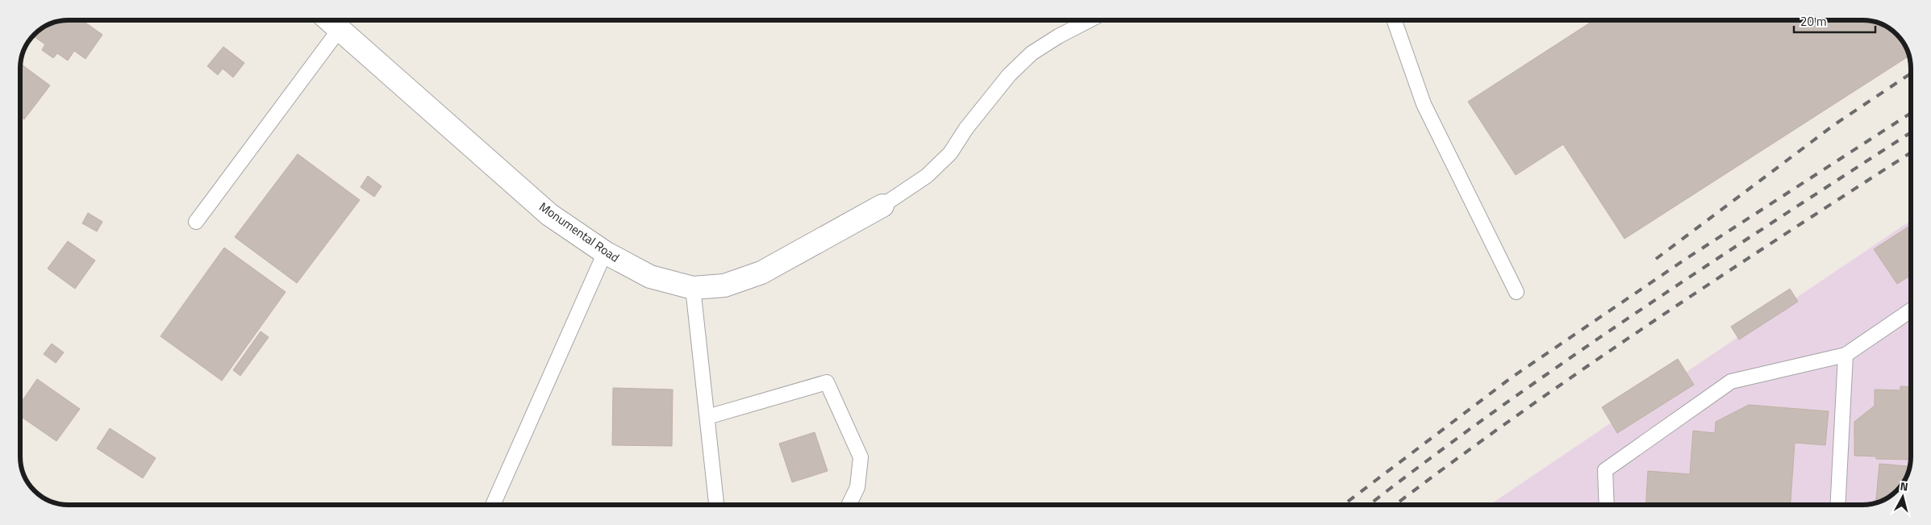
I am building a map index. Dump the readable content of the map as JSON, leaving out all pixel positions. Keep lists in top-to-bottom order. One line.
{"streets":{"street":["Monumental Road"]},"scale_bar":"20 m","north":"top"}
